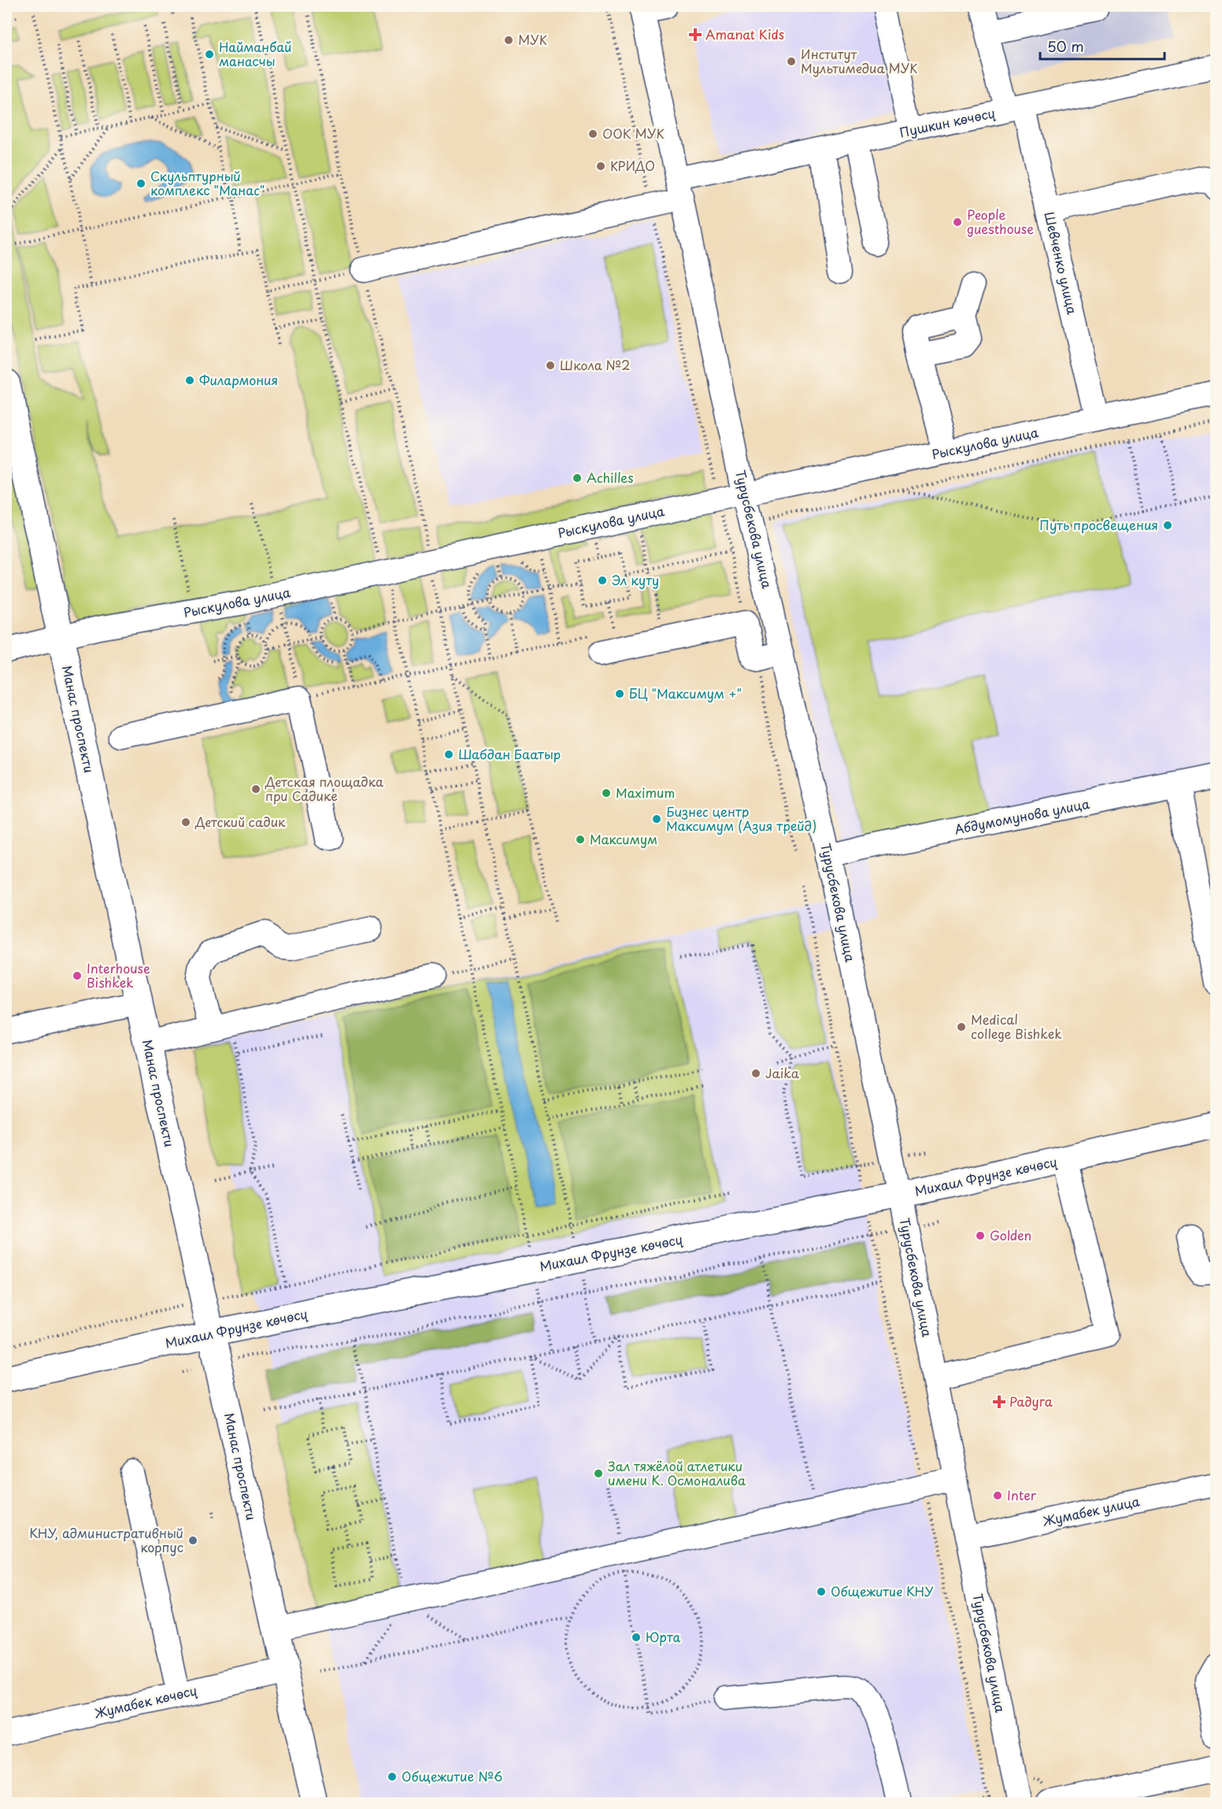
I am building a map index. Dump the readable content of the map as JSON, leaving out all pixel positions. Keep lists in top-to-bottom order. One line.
{"streets":{"main road":["Манас проспекти","Михаил Фрунзе көчөсү"],"street":["Пушкин көчөсү","Шевченко улица","Рыскулова улица","Турусбекова улица","Абдумомунова улица","Жумабек улица","Жумабек көчөсү"]},"crossings":[["Пушкин көчөсү","Шевченко улица"],["Пушкин көчөсү","Турусбекова улица"],["Шевченко улица","Рыскулова улица"],["Рыскулова улица","Турусбекова улица"],["Рыскулова улица","Манас проспекти"],["Турусбекова улица","Абдумомунова улица"],["Турусбекова улица","Михаил Фрунзе көчөсү"],["Турусбекова улица","Жумабек улица"],["Манас проспекти","Михаил Фрунзе көчөсү"],["Манас проспекти","Жумабек көчөсү"]],"places":{"health":["Amanat Kids","Радуга"],"other":["МУК","Найманбай манасчы","Институт Мультимедиа МУК","ООК МУК","КРИДО","Скульптурный комплекс \"Манас\"","People guesthouse","Школа №2","Филармония","Achilles","Путь просвещения","Эл куту","БЦ \"Максимум +\"","Шабдан Баатыр","Детская площадка при Садике","Maximum","Бизнес центр Максимум (Азия трейд)","Детский садик","Максимум","Interhouse Bishkek","Medical college Bishkek","Jaika","Golden","Зал тяжёлой атлетики имени К. Осмоналива","Inter","КНУ, административный корпус","Общежитие КНУ","Юрта","Общежитие №6"]},"scale_bar":"50 m"}
